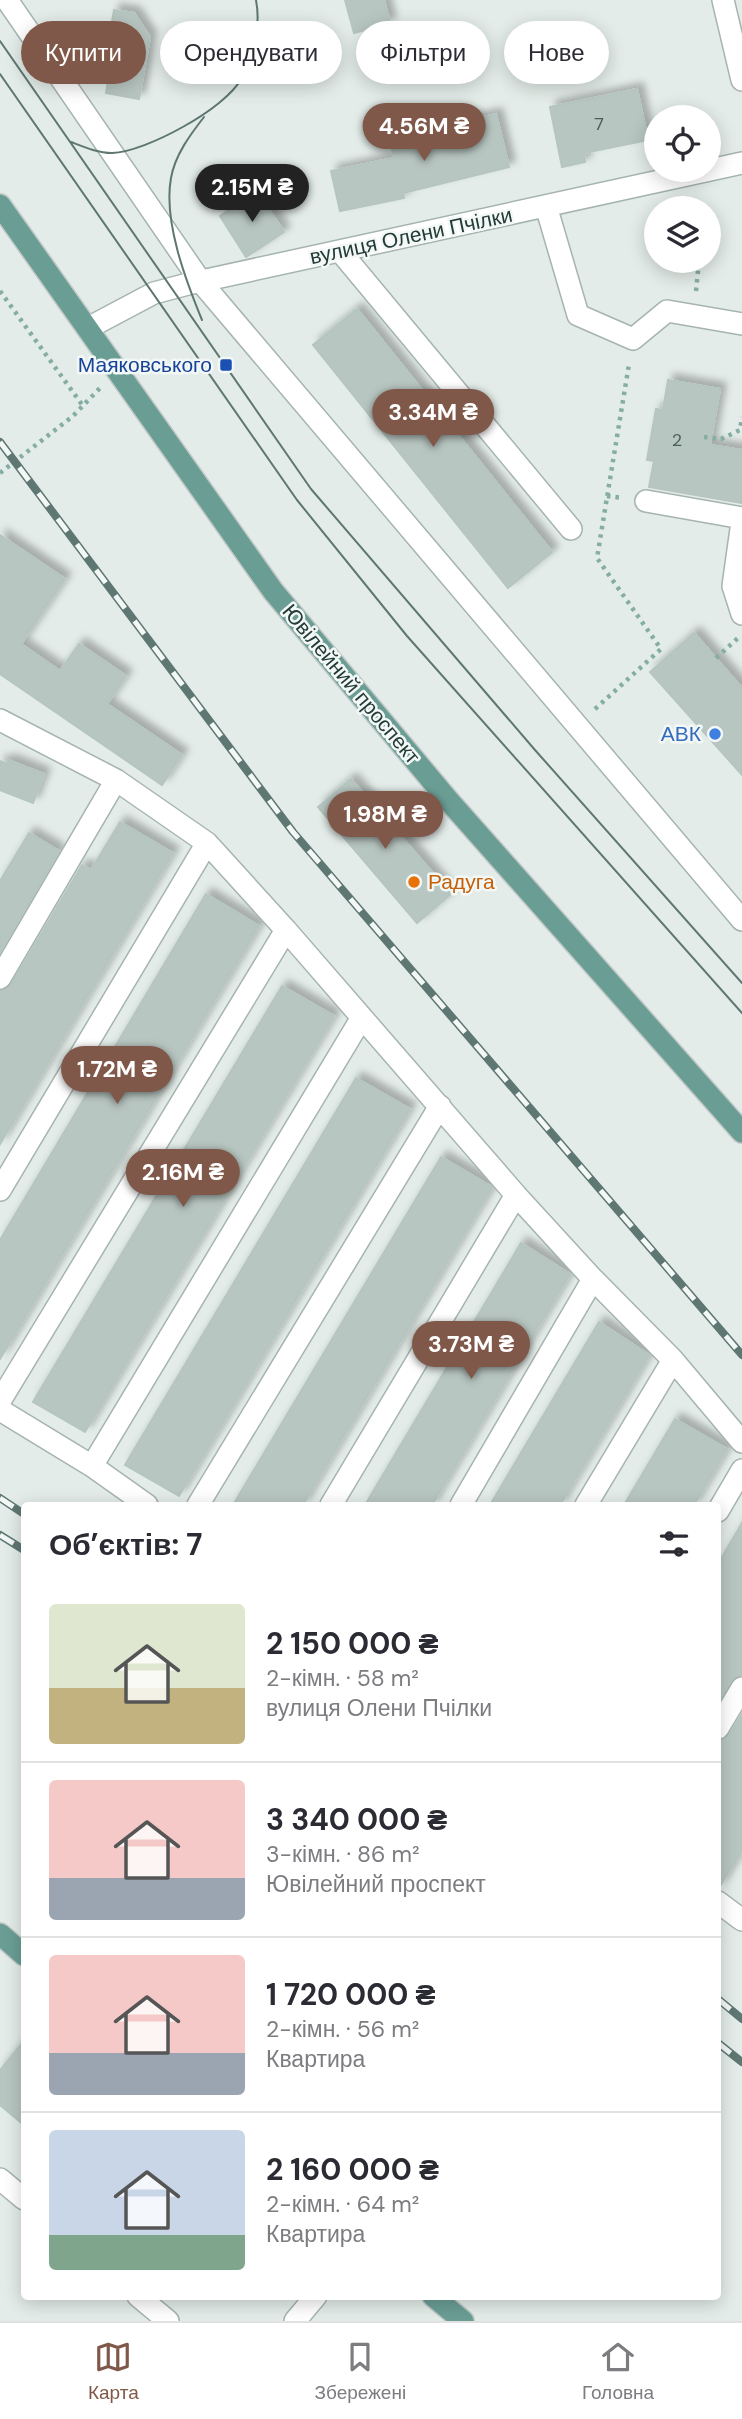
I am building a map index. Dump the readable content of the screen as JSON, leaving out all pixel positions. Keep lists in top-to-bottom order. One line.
{"streets":{"main road":["Ювілейний проспект"],"street":["вулиця Олени Пчілки"]},"crossings":[["вулиця Олени Пчілки","Ювілейний проспект"]],"places":{"transit":["Маяковського"],"other":["АВК","Радуга"]},"house_numbers":["7","2"],"page":{"chip":["Купити","Орендувати","Фільтри","Нове"],"price":["4.56M ₴","2.15M ₴","3.34M ₴","1.98M ₴","1.72M ₴","2.16M ₴","3.73M ₴"],"heading":"Об’єктів: 7","list":[{"name":"2 150 000 ₴","note":"2-кімн. · 58 m² · вулиця Олени Пчілки"},{"name":"3 340 000 ₴","note":"3-кімн. · 86 m² · Ювілейний проспект"},{"name":"1 720 000 ₴","note":"2-кімн. · 56 m² · Квартира"},{"name":"2 160 000 ₴","note":"2-кімн. · 64 m² · Квартира"}],"tabs":["Карта","Збережені","Головна"]}}
